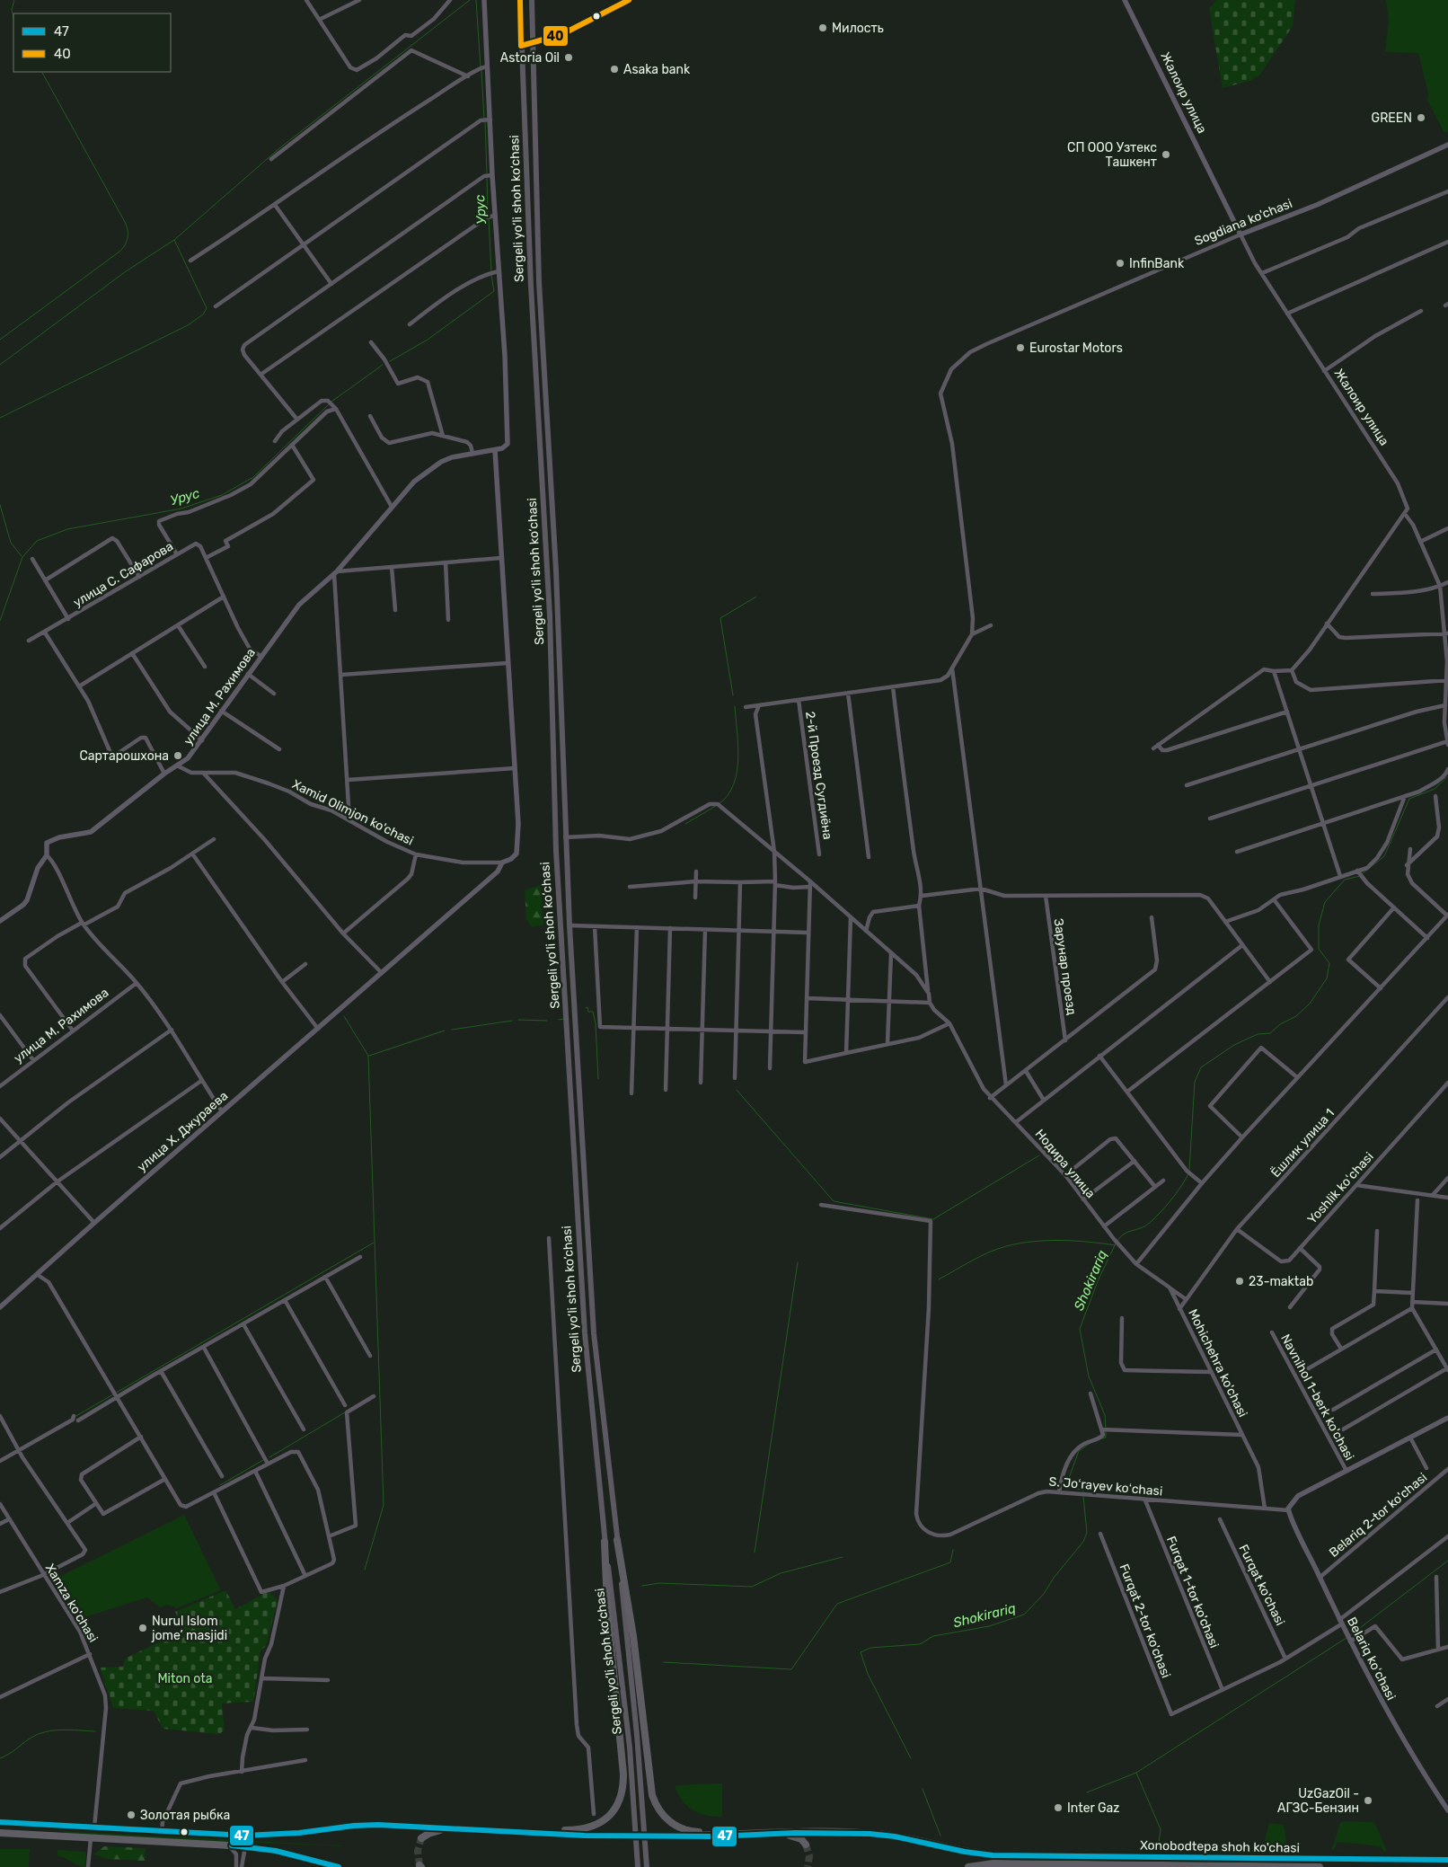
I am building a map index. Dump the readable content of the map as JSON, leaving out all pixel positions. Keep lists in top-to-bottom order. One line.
{"streets":{"highway":["Xonobodtepa shoh ko'chasi"],"main road":["Sergeli yo‘li shoh ko‘chasi"],"street":["Жалоир улица","Sogdiana ko'chasi","улица С. Сафарова","улица М. Рахимова","2-й Проезд Сугдиёна","Xamid Olimjon ko'chasi","Зарунар проезд","улица Х. Джураева","Ёшлик улица 1","Нодира улица","Yoshlik koʻchasi","Mohichehra ko'chasi","Navnihol 1-berk ko'chasi","S. Joʻrayev koʻchasi","Belariq 2-tor ko'chasi","Furqat ko'chasi","Furqat 1-tor ko'chasi","Xamza ko'chasi","Furqat 2-tor ko'chasi","Belariq koʻchasi"]},"crossings":[["Жалоир улица","Sogdiana ko'chasi"],["улица С. Сафарова","улица М. Рахимова"],["улица М. Рахимова","Xamid Olimjon ko'chasi"],["улица М. Рахимова","улица Х. Джураева"],["Xamid Olimjon ko'chasi","улица Х. Джураева"],["Ёшлик улица 1","Yoshlik koʻchasi"],["Ёшлик улица 1","Mohichehra ko'chasi"],["Нодира улица","Mohichehra ko'chasi"],["Mohichehra ko'chasi","S. Joʻrayev koʻchasi"],["S. Joʻrayev koʻchasi","Furqat 1-tor ko'chasi"],["S. Joʻrayev koʻchasi","Belariq koʻchasi"],["Belariq 2-tor ko'chasi","Belariq koʻchasi"],["Furqat 1-tor ko'chasi","Furqat 2-tor ko'chasi"]],"water":["Урус","Shokirariq"],"parks":["Miton ota"],"places":["Милость","Astoria Oil","Asaka bank","GREEN","СП ООО Узтекс Ташкент","InfinBank","Eurostar Motors","Сартарошхона","23-maktab","Nurul Islom jome’ masjidi","UzGazOil - АГЗС-Бензин","Inter Gaz","Золотая рыбка"],"lines":["transit line 40","transit line 47"],"legend":["47","40"]}
